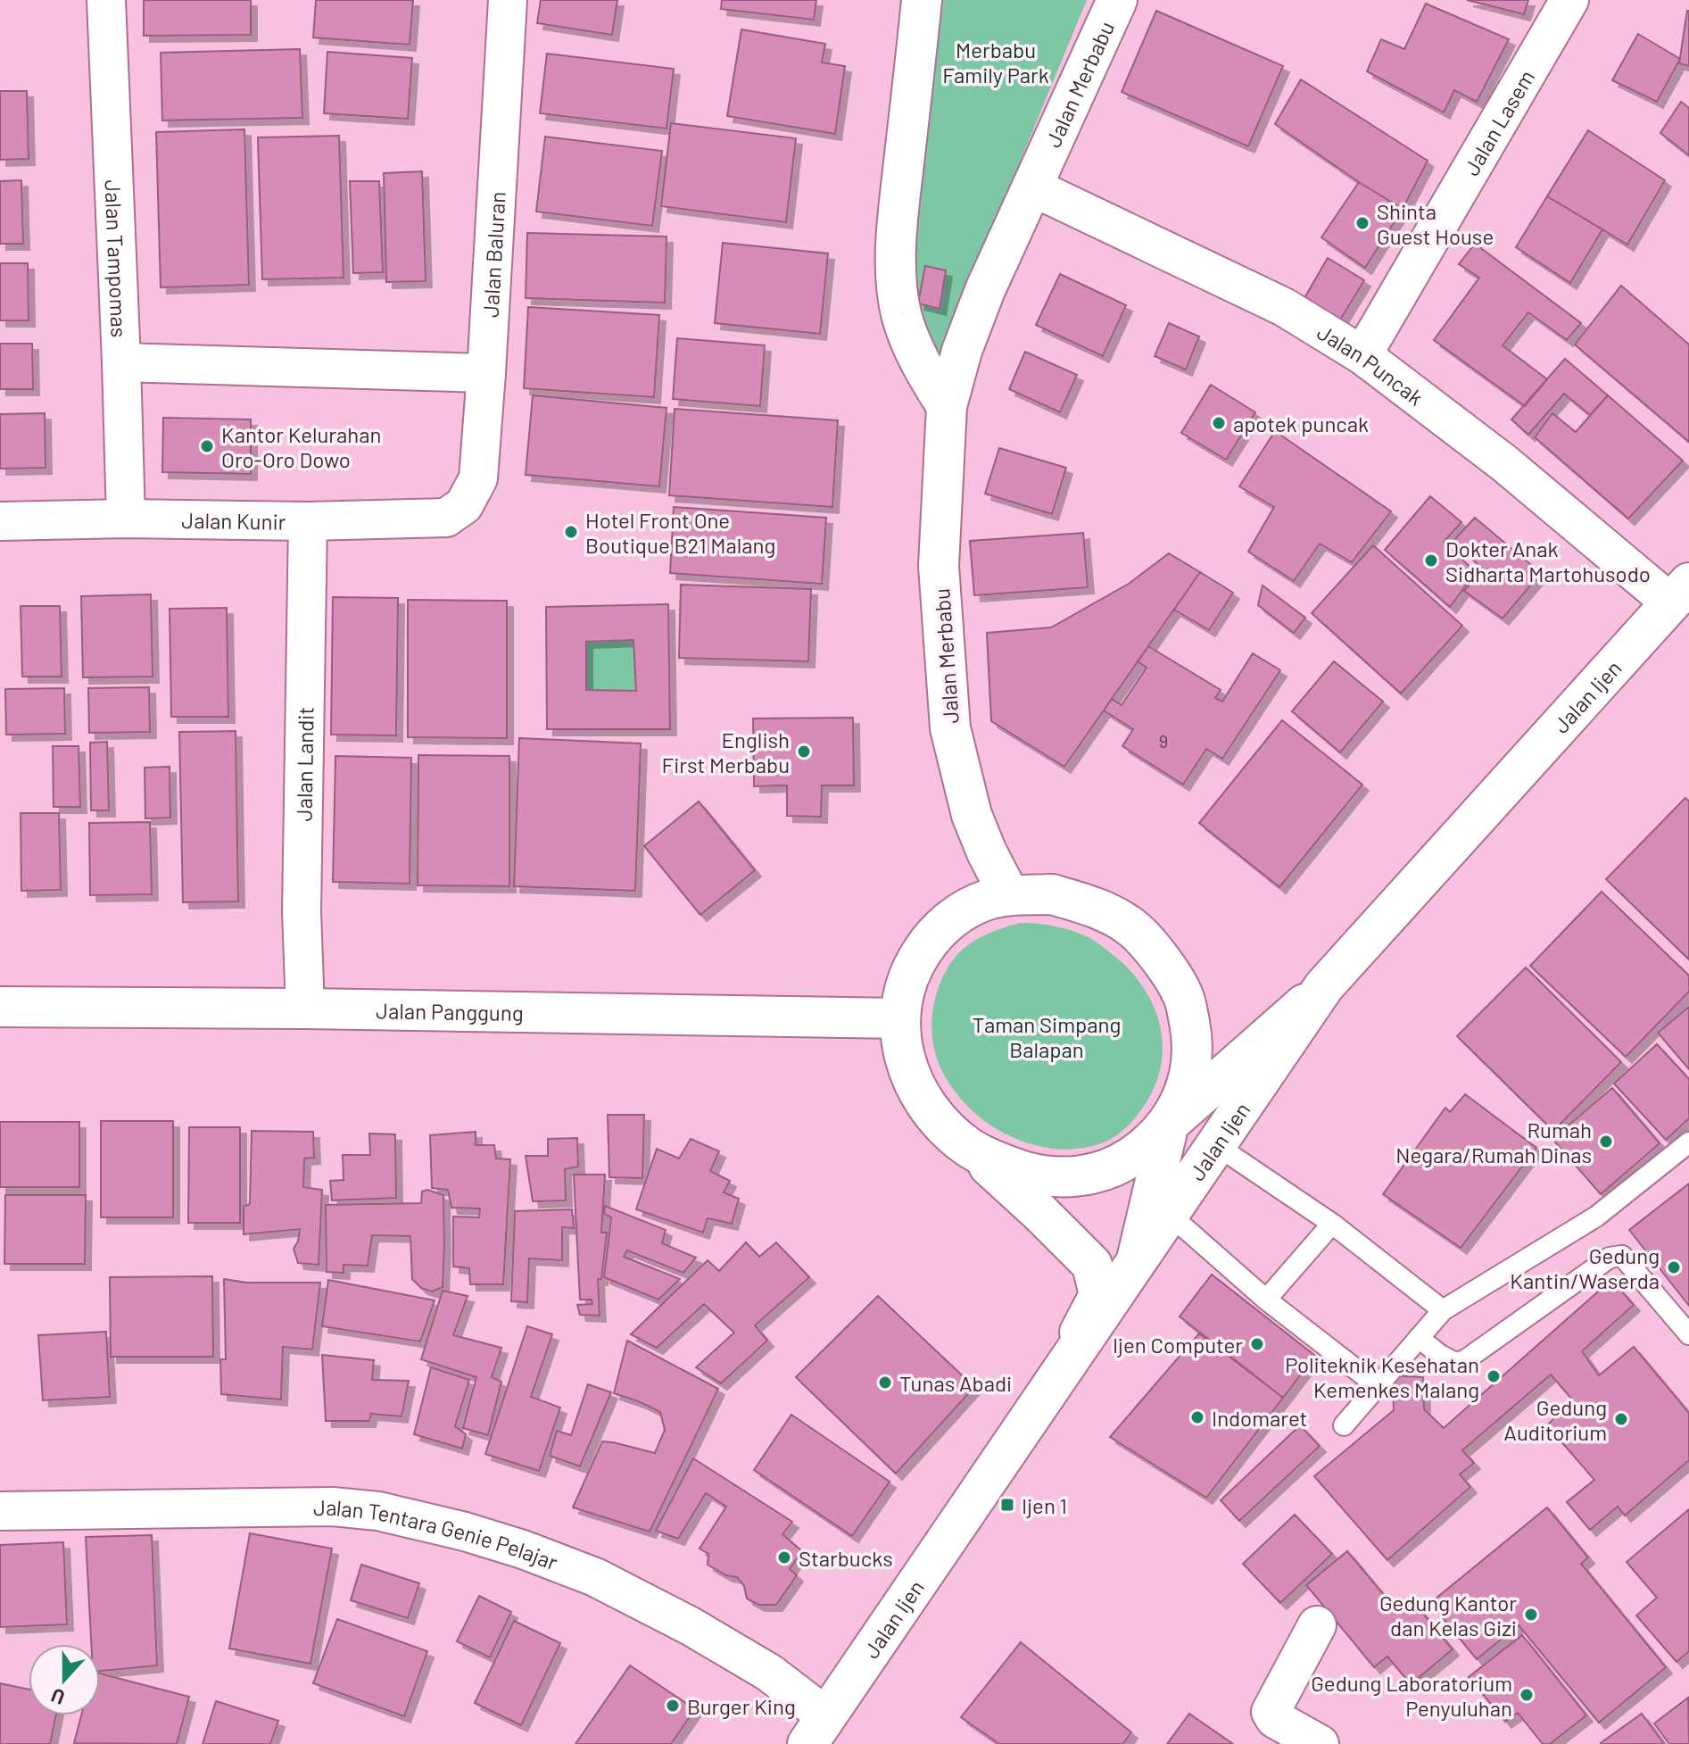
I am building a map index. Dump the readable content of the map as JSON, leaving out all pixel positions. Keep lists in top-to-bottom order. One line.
{"streets":{"main road":["Jalan Merbabu","Jalan Ijen","Jalan Panggung"],"street":["Jalan Lasem","Jalan Baluran","Jalan Tampomas","Jalan Puncak","Jalan Kunir","Jalan Landit","Jalan Tentara Genie Pelajar"]},"crossings":[["Jalan Merbabu","Jalan Puncak"],["Jalan Lasem","Jalan Puncak"],["Jalan Baluran","Jalan Kunir"],["Jalan Tampomas","Jalan Kunir"],["Jalan Puncak","Jalan Ijen"],["Jalan Kunir","Jalan Landit"],["Jalan Ijen","Jalan Tentara Genie Pelajar"],["Jalan Landit","Jalan Panggung"]],"parks":["Merbabu Family Park","Taman Simpang Balapan"],"places":{"other":["Shinta Guest House","apotek puncak","Kantor Kelurahan Oro-Oro Dowo","Hotel Front One Boutique B21 Malang","Dokter Anak Sidharta Martohusodo","English First Merbabu","Rumah Negara/Rumah Dinas","Gedung Kantin/Waserda","Ijen Computer","Politeknik Kesehatan Kemenkes Malang","Tunas Abadi","Indomaret","Gedung Auditorium","Starbucks","Gedung Kantor dan Kelas Gizi","Gedung Laboratorium Penyuluhan","Burger King"],"transit":["Ijen 1"]},"house_numbers":["9"],"north":"bottom"}
